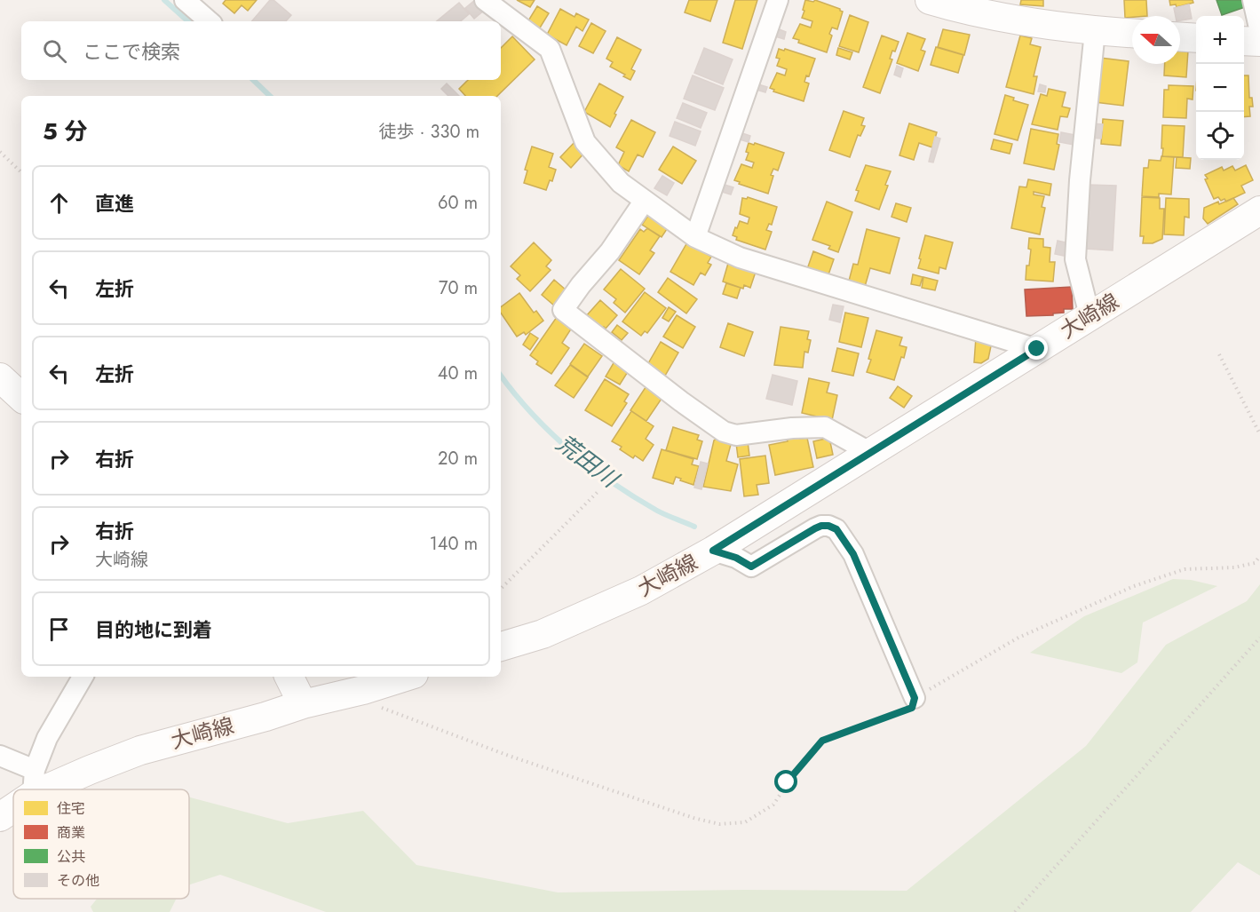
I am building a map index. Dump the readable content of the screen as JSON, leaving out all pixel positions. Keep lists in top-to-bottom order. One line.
{"streets":{"street":["大崎線"]},"water":["荒田川"],"legend":["住宅","商業","公共","その他"],"north":"left","page":{"map_buttons":["+","−"],"search":"ここで検索","heading":["5 分","徒歩 · 330 m"],"list":[["直進","60 m"],["左折","70 m"],["左折","40 m"],["右折","20 m"],["右折","大崎線","140 m"],"目的地に到着"]}}
